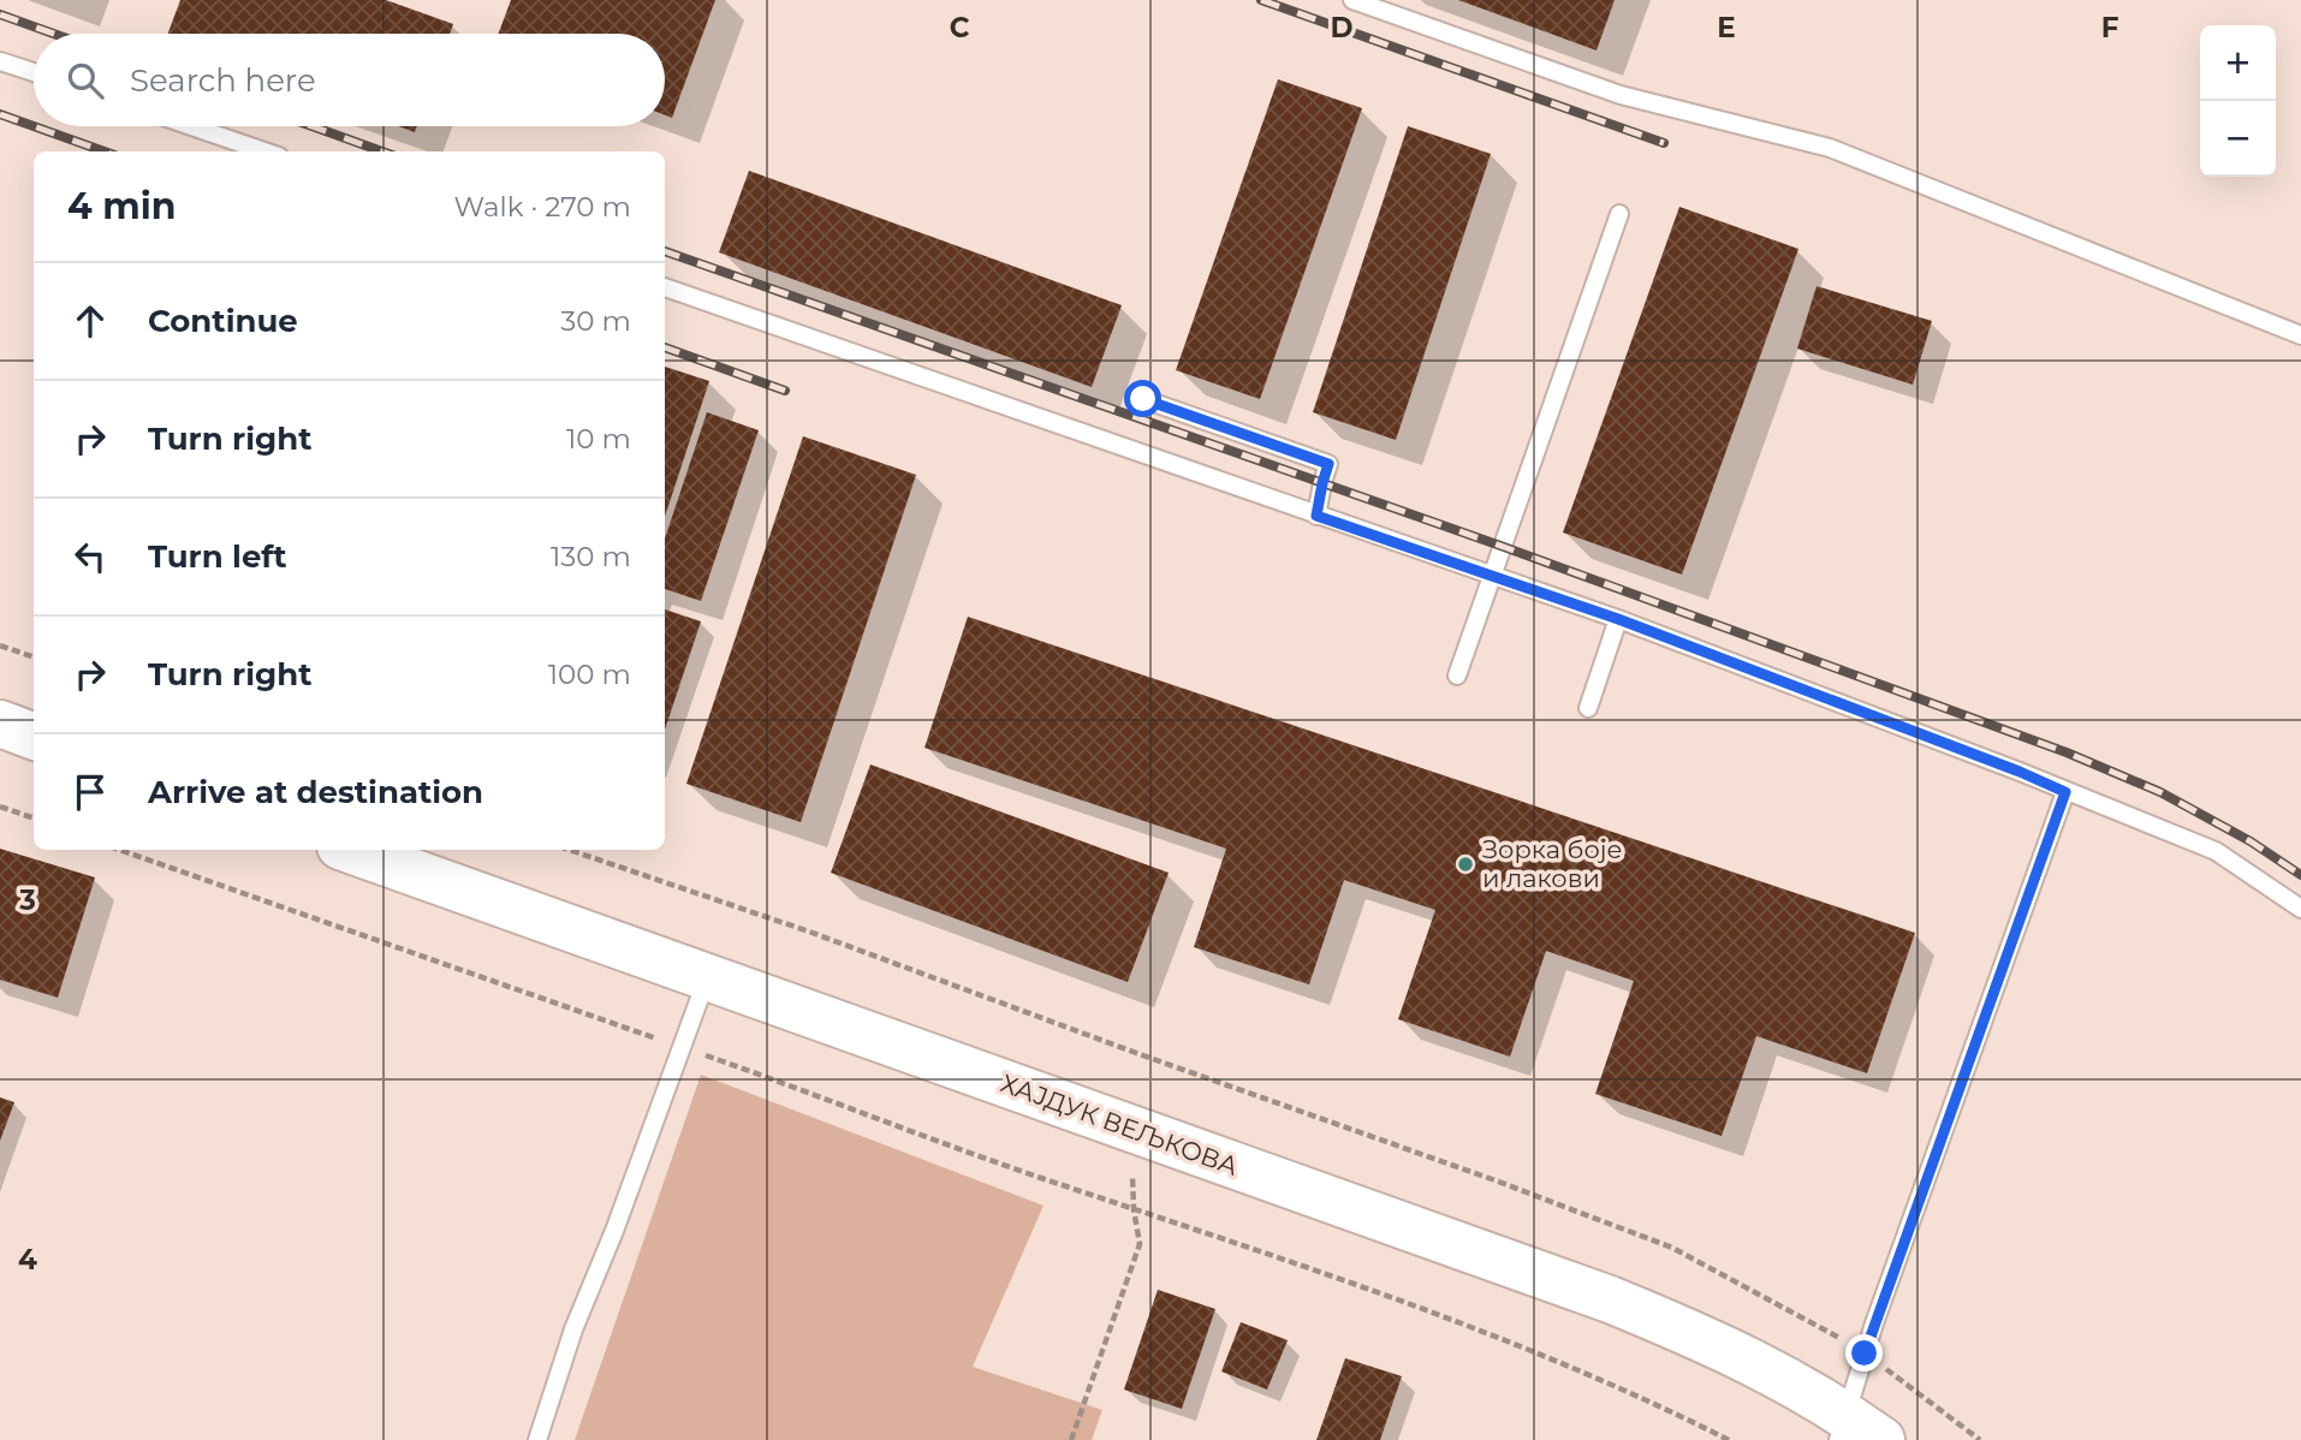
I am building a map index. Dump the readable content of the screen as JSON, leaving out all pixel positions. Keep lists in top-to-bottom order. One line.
{"streets":{"main road":["ХАЈДУК ВЕЉКОВА"]},"places":["Зорка боје и лакови"],"page":{"map_buttons":["+","−"],"search":"Search here","heading":["4 min","Walk · 270 m"],"list":[["Continue","30 m"],["Turn right","10 m"],["Turn left","130 m"],["Turn right","100 m"],"Arrive at destination"]},"grid":{"columns":["C","D","E","F"],"rows":["3","4"]}}
